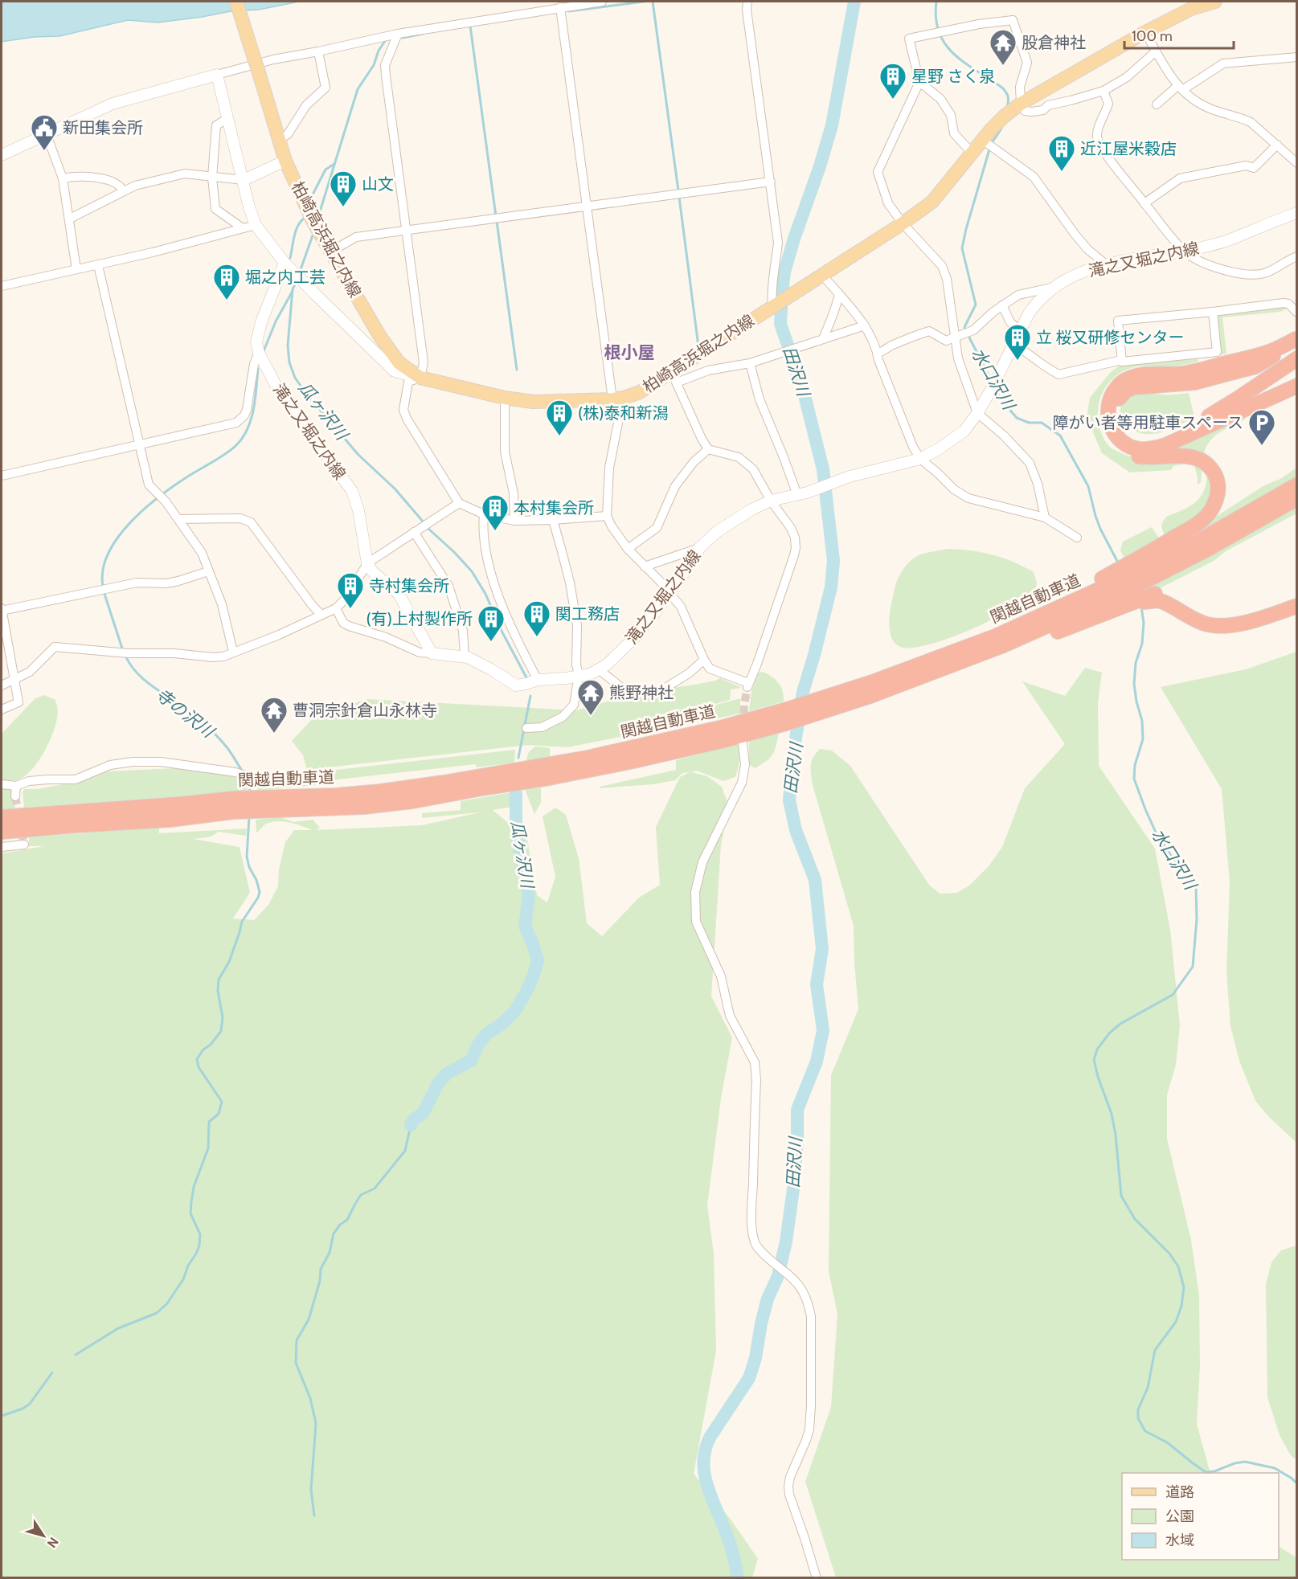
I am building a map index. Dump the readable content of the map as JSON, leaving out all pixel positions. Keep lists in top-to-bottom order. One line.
{"streets":{"highway":["関越自動車道"],"main road":["柏崎高浜堀之内線","滝之又堀之内線"]},"districts":["根小屋"],"water":["田沢川","水口沢川","瓜ヶ沢川","寺の沢川"],"places":{"temple":["股倉神社","熊野神社","曹洞宗針倉山永林寺"],"building":["星野 さく泉","近江屋米穀店","山文","堀之内工芸","立 桜又研修センター","(株)泰和新潟","本村集会所","寺村集会所","関工務店","(有)上村製作所"],"public building":["新田集会所"],"parking":["障がい者等用駐車スペース"]},"legend":["道路","公園","水域"],"scale_bar":"100 m","north":"bottom right"}
